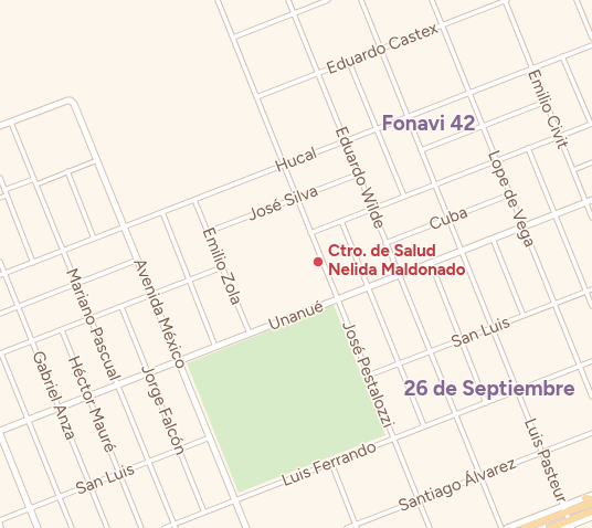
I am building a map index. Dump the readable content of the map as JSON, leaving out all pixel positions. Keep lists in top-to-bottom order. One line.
{"streets":{"street":["Eduardo Castex","Emilio Civit","Hucal","Eduardo Wilde","Lope de Vega","José Silva","Cuba","Emilio Zola","Avenida México","Unanué","Mariano Pascual","San Luis","José Pestalozzi","Gabriel Anza","Héctor Mauré","Jorge Falcón","Luis Pasteur","Luis Ferrando","Santiago Álvarez"]},"crossings":[["Eduardo Castex","Emilio Civit"],["Eduardo Castex","Eduardo Wilde"],["Eduardo Castex","Lope de Vega"],["Eduardo Castex","José Pestalozzi"],["Eduardo Castex","Luis Pasteur"],["Emilio Civit","Hucal"],["Emilio Civit","Unanué"],["Hucal","Eduardo Wilde"],["Hucal","Lope de Vega"],["Hucal","Emilio Zola"],["Hucal","Avenida México"],["Hucal","Mariano Pascual"],["Hucal","José Pestalozzi"],["Hucal","Gabriel Anza"],["Hucal","Luis Pasteur"],["Eduardo Wilde","José Silva"],["Eduardo Wilde","Cuba"],["Eduardo Wilde","Unanué"],["Eduardo Wilde","San Luis"],["Eduardo Wilde","Luis Ferrando"],["Eduardo Wilde","Santiago Álvarez"],["Lope de Vega","Cuba"],["Lope de Vega","Unanué"],["Lope de Vega","San Luis"],["Lope de Vega","Luis Ferrando"],["José Silva","Emilio Zola"],["José Silva","José Pestalozzi"],["Cuba","Luis Pasteur"],["Emilio Zola","Unanué"],["Avenida México","Unanué"],["Avenida México","Mariano Pascual"],["Avenida México","San Luis"],["Avenida México","Luis Ferrando"],["Unanué","Mariano Pascual"],["Unanué","José Pestalozzi"],["Unanué","Gabriel Anza"],["Unanué","Héctor Mauré"],["Unanué","Jorge Falcón"],["Unanué","Luis Pasteur"],["Mariano Pascual","San Luis"],["Mariano Pascual","Luis Ferrando"],["San Luis","José Pestalozzi"],["San Luis","Gabriel Anza"],["San Luis","Héctor Mauré"],["San Luis","Jorge Falcón"],["San Luis","Luis Pasteur"],["José Pestalozzi","Luis Ferrando"],["José Pestalozzi","Santiago Álvarez"],["Jorge Falcón","Luis Ferrando"],["Luis Pasteur","Luis Ferrando"],["Luis Pasteur","Santiago Álvarez"]],"districts":["Fonavi 42","26 de Septiembre"],"places":["Ctro. de Salud Nelida Maldonado"]}
